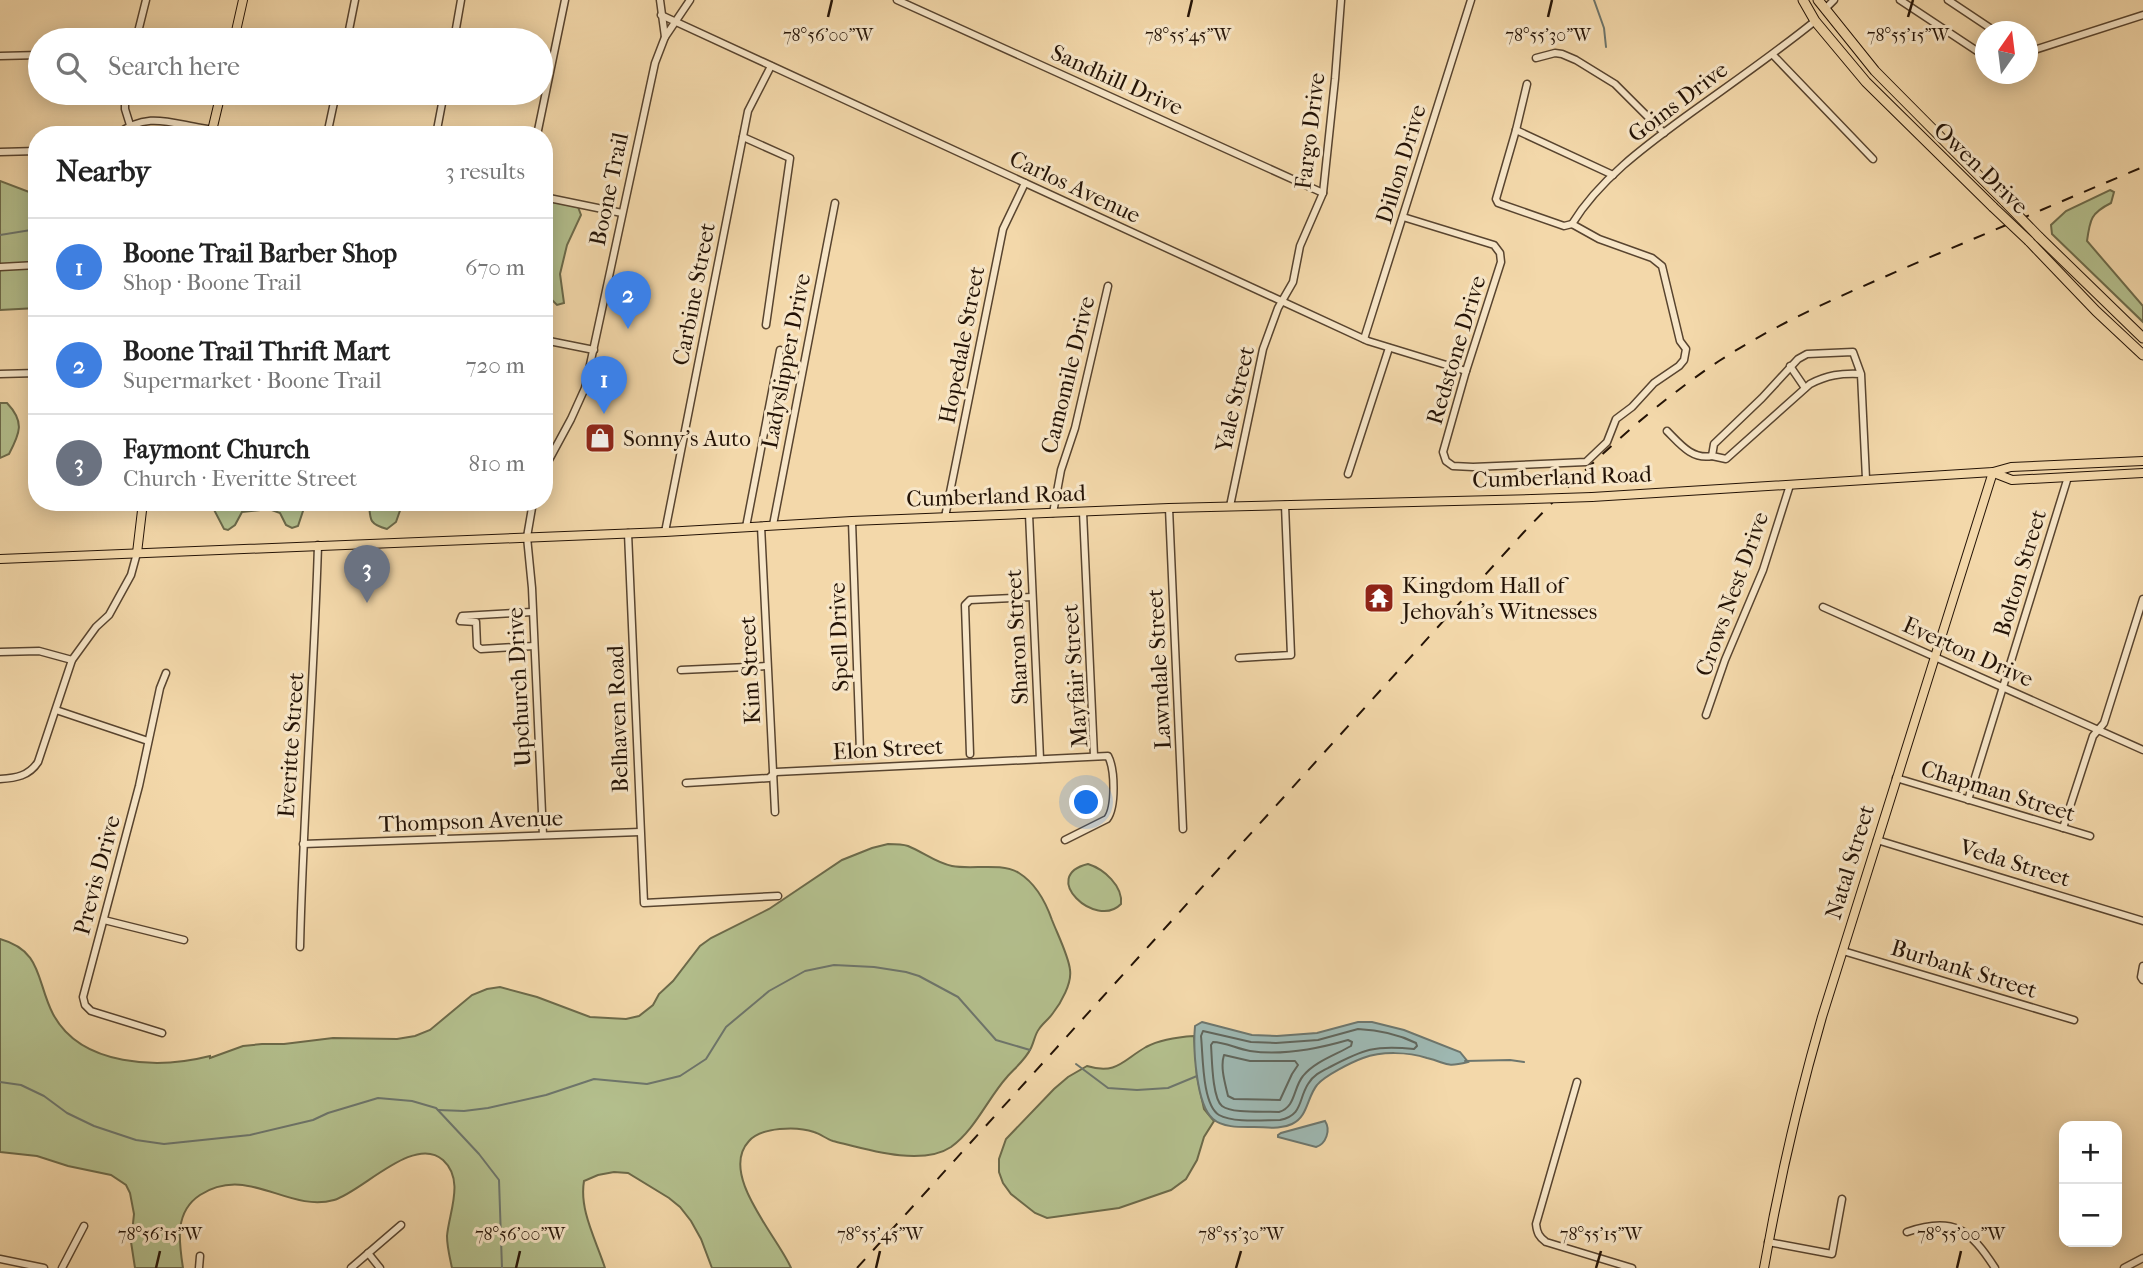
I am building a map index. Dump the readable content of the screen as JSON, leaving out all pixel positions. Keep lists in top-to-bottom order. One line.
{"streets":{"highway":["Owen Drive"],"main road":["Cumberland Road","Natal Street"],"street":["Sandhill Drive","Goins Drive","Fargo Drive","Dillon Drive","Carlos Avenue","Boone Trail","Carbine Street","Hopedale Street","Redstone Drive","Ladyslipper Drive","Camomile Drive","Yale Street","Bolton Street","Crows Nest Drive","Spell Drive","Sharon Street","Everton Drive","Lawndale Street","Kim Street","Mayfair Street","Upchurch Drive","Belhaven Road","Everitte Street","Elon Street","Chapman Street","Thompson Avenue","Veda Street","Previs Drive","Burbank Street"]},"crossings":[["Sandhill Drive","Fargo Drive"],["Goins Drive","Owen Drive"],["Goins Drive","Redstone Drive"],["Fargo Drive","Carlos Avenue"],["Fargo Drive","Yale Street"],["Dillon Drive","Carlos Avenue"],["Dillon Drive","Redstone Drive"],["Carlos Avenue","Boone Trail"],["Carlos Avenue","Carbine Street"],["Carlos Avenue","Hopedale Street"],["Carlos Avenue","Redstone Drive"],["Carlos Avenue","Yale Street"],["Carbine Street","Cumberland Road"],["Hopedale Street","Cumberland Road"],["Ladyslipper Drive","Cumberland Road"],["Camomile Drive","Cumberland Road"],["Yale Street","Cumberland Road"],["Cumberland Road","Bolton Street"],["Cumberland Road","Crows Nest Drive"],["Cumberland Road","Spell Drive"],["Cumberland Road","Sharon Street"],["Cumberland Road","Lawndale Street"],["Cumberland Road","Kim Street"],["Cumberland Road","Mayfair Street"],["Cumberland Road","Upchurch Drive"],["Cumberland Road","Belhaven Road"],["Cumberland Road","Everitte Street"],["Cumberland Road","Natal Street"],["Bolton Street","Everton Drive"],["Bolton Street","Chapman Street"],["Sharon Street","Elon Street"],["Everton Drive","Natal Street"],["Kim Street","Elon Street"],["Mayfair Street","Elon Street"],["Upchurch Drive","Thompson Avenue"],["Belhaven Road","Thompson Avenue"],["Everitte Street","Thompson Avenue"],["Chapman Street","Natal Street"],["Natal Street","Veda Street"],["Natal Street","Burbank Street"]],"places":{"shop":["Sonny's Auto"],"temple":["Kingdom Hall of Jehovah’s Witnesses"]},"north":"top","page":{"search":"Search here","heading":["Nearby","3 results"],"list":[{"mark":"1","name":"Boone Trail Barber Shop","note":"Shop · Boone Trail","value":"670 m"},{"mark":"2","name":"Boone Trail Thrift Mart","note":"Supermarket · Boone Trail","value":"720 m"},{"mark":"3","name":"Faymont Church","note":"Church · Everitte Street","value":"810 m"}],"pins":["2","1","3"],"map_buttons":["+","−"]},"coordinates":["78°56'00\"W","78°55'45\"W","78°55'30\"W","78°55'15\"W","78°56'15\"W","78°55'00\"W"]}
